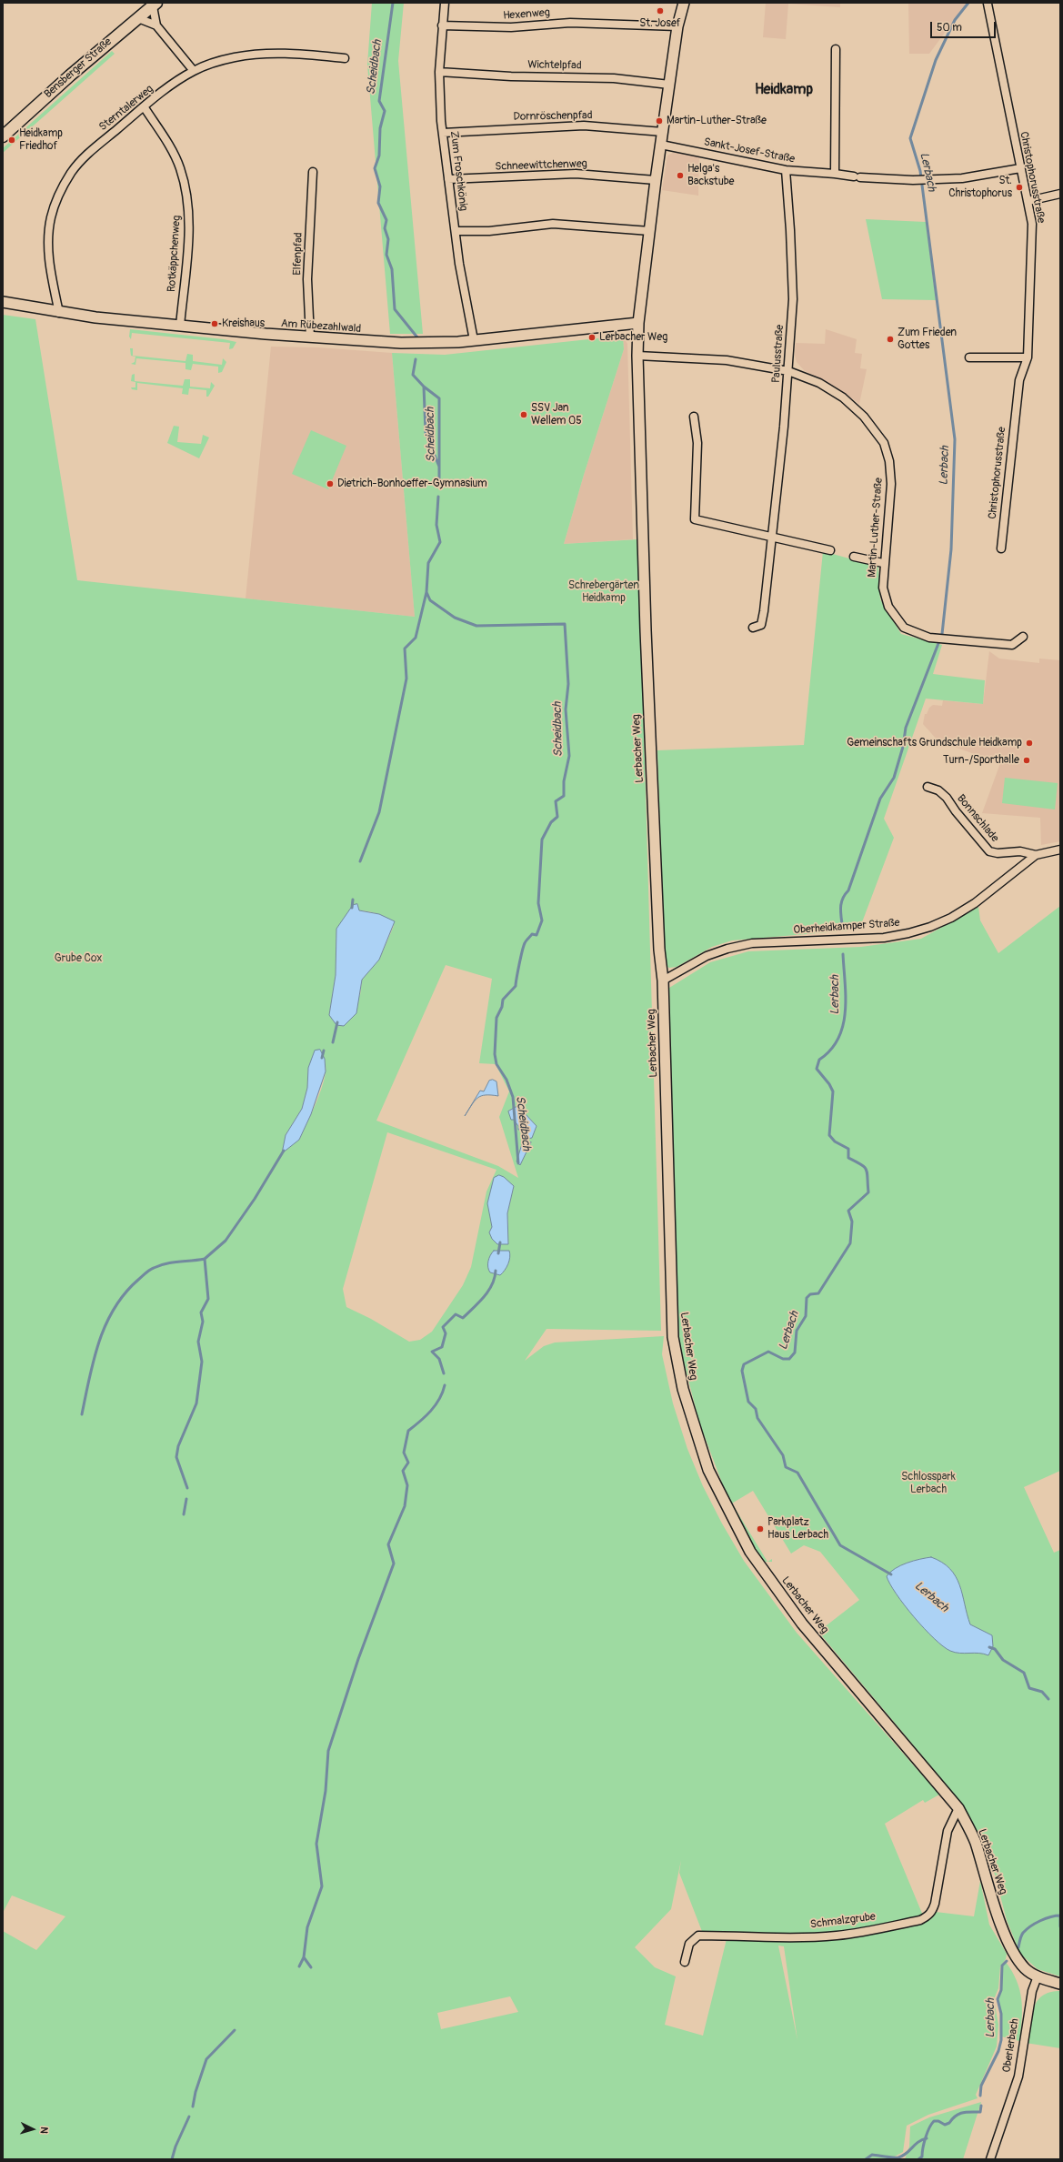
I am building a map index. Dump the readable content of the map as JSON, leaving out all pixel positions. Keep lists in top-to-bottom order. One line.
{"streets":{"main road":["Bensberger Straße"],"street":["Hexenweg","Wichtelpfad","Sterntalerweg","Dornröschenpfad","Sankt-Josef-Straße","Schneewittchenweg","Zum Froschkönig","Christophorusstraße","Rotkäppchenweg","Elfenpfad","Am Rübezahlwald","Paulusstraße","Martin-Luther-Straße","Lerbacher Weg","Bonnschlade","Oberheidkamper Straße","Schmalzgrube","Oberlerbach"]},"crossings":[["Hexenweg","Zum Froschkönig"],["Hexenweg","Lerbacher Weg"],["Wichtelpfad","Zum Froschkönig"],["Wichtelpfad","Lerbacher Weg"],["Sterntalerweg","Rotkäppchenweg"],["Sterntalerweg","Am Rübezahlwald"],["Dornröschenpfad","Zum Froschkönig"],["Dornröschenpfad","Lerbacher Weg"],["Sankt-Josef-Straße","Christophorusstraße"],["Sankt-Josef-Straße","Paulusstraße"],["Sankt-Josef-Straße","Lerbacher Weg"],["Schneewittchenweg","Zum Froschkönig"],["Schneewittchenweg","Lerbacher Weg"],["Zum Froschkönig","Am Rübezahlwald"],["Rotkäppchenweg","Am Rübezahlwald"],["Elfenpfad","Am Rübezahlwald"],["Am Rübezahlwald","Lerbacher Weg"],["Paulusstraße","Martin-Luther-Straße"],["Martin-Luther-Straße","Lerbacher Weg"],["Lerbacher Weg","Oberheidkamper Straße"],["Lerbacher Weg","Schmalzgrube"],["Lerbacher Weg","Oberlerbach"],["Bonnschlade","Oberheidkamper Straße"]],"districts":["Heidkamp"],"water":["Scheidbach","Lerbach"],"parks":["Schrebergärten Heidkamp","Grube Cox","Schlosspark Lerbach"],"places":["St. Josef","Martin-Luther-Straße","Heidkamp Friedhof","Helga's Backstube","St. Christophorus","Kreishaus","Lerbacher Weg","Zum Frieden Gottes","SSV Jan Wellem 05","Dietrich-Bonhoeffer-Gymnasium","Gemeinschafts Grundschule Heidkamp","Turn-/Sporthalle","Parkplatz Haus Lerbach"],"scale_bar":"50 m","north":"right"}
